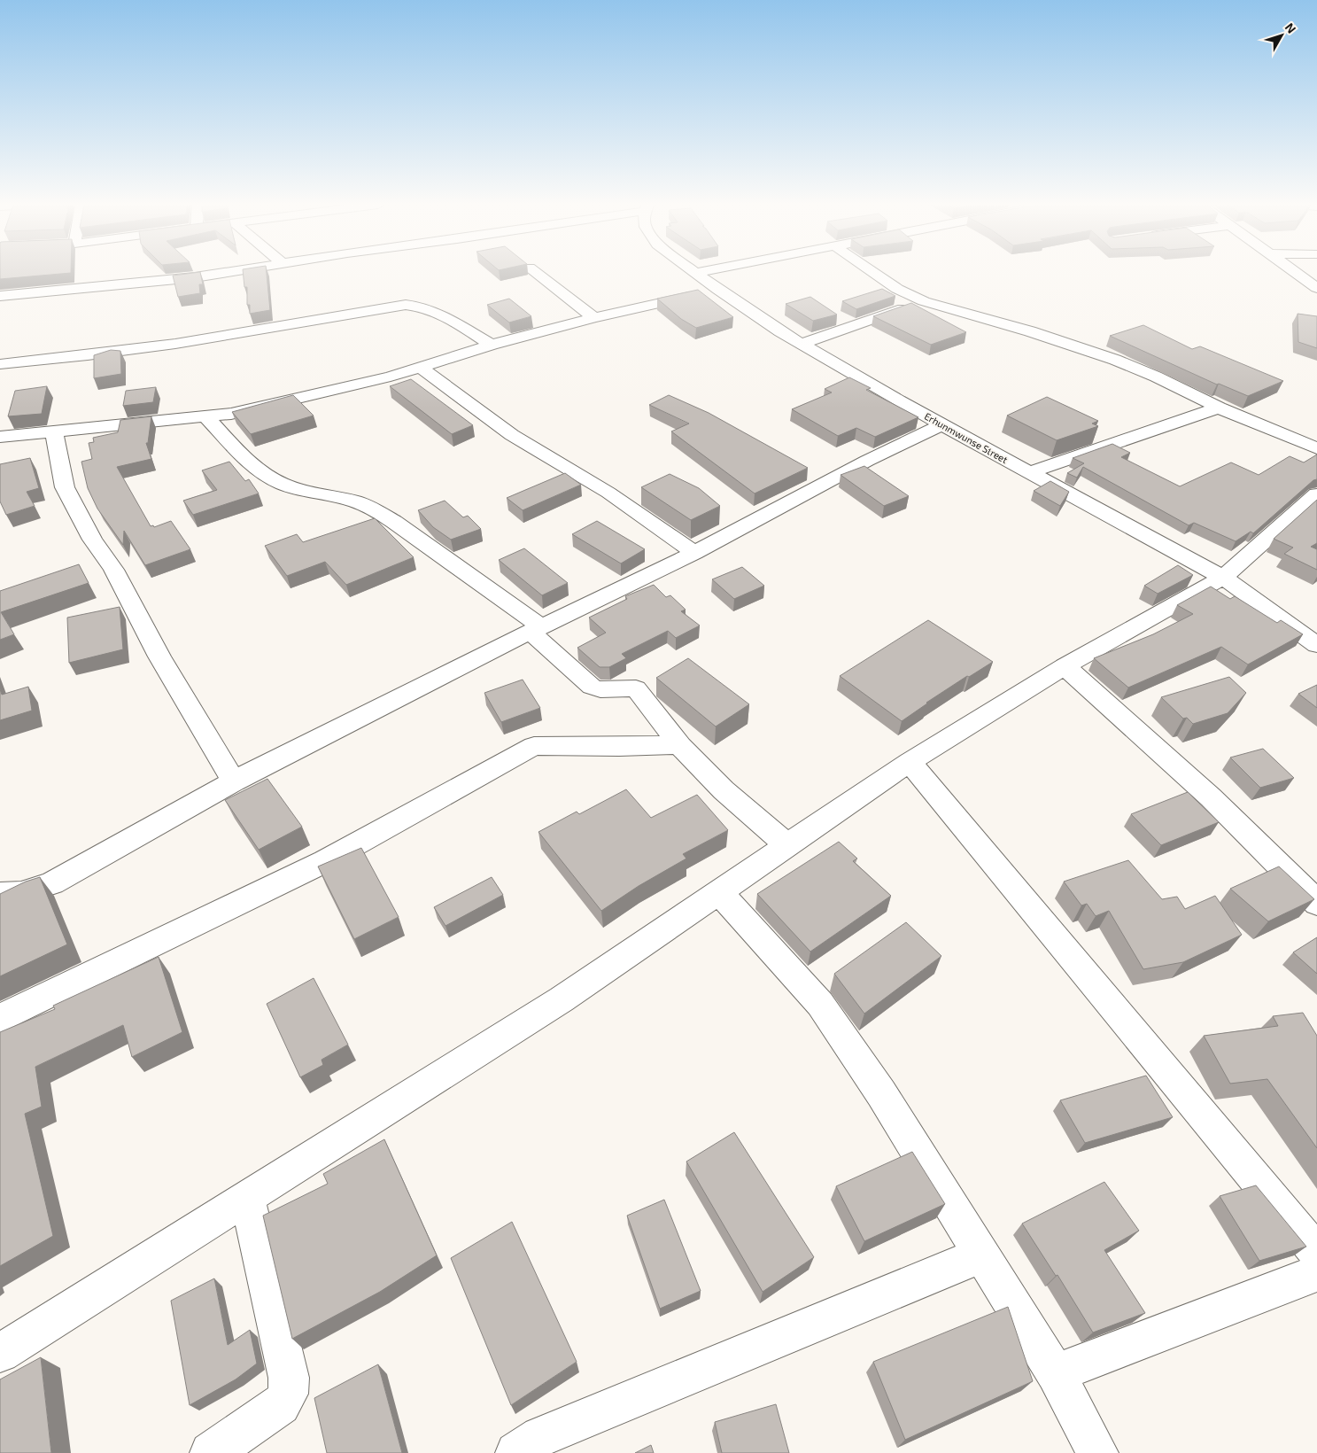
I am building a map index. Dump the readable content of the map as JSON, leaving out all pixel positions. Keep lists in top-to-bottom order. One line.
{"streets":{"street":["Erhunmwunse Street"]},"north":"top right"}
